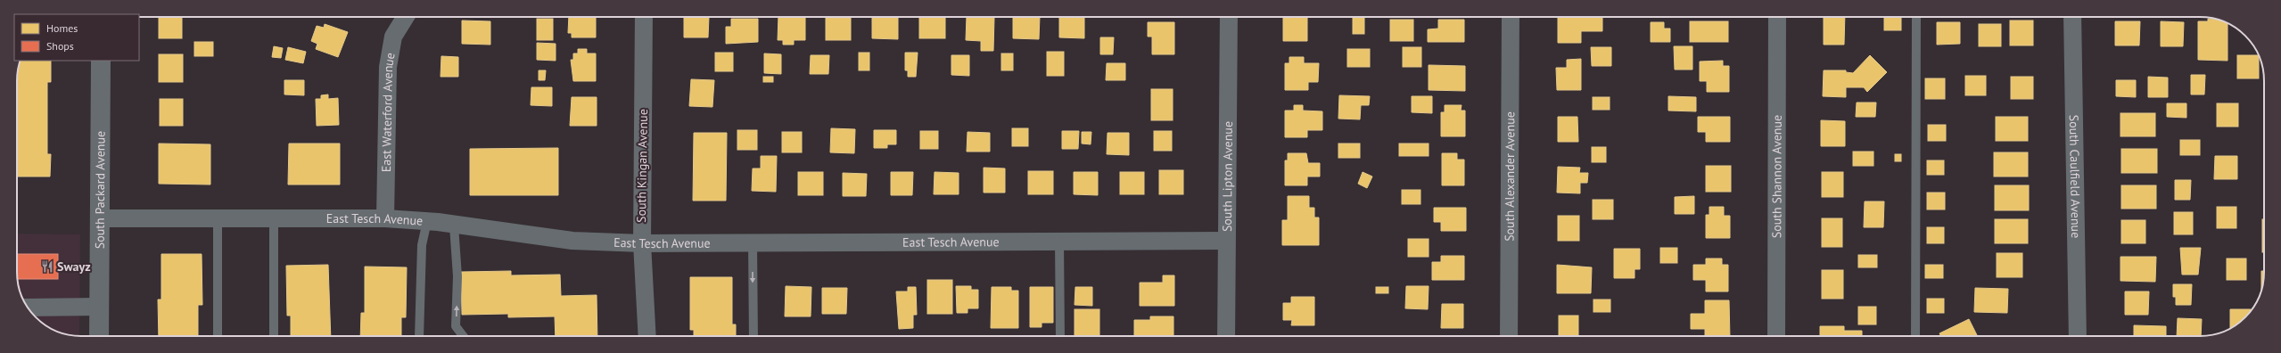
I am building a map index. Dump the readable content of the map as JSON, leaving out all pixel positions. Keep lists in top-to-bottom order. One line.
{"streets":{"street":["East Waterford Avenue","South Kingan Avenue","South Lipton Avenue","South Alexander Avenue","South Shannon Avenue","South Caulfield Avenue","South Packard Avenue","East Tesch Avenue"]},"crossings":[["East Waterford Avenue","East Tesch Avenue"],["South Kingan Avenue","East Tesch Avenue"],["South Lipton Avenue","East Tesch Avenue"],["South Packard Avenue","East Tesch Avenue"]],"places":{"restaurant":["Swayz"]},"legend":["Homes","Shops"]}
